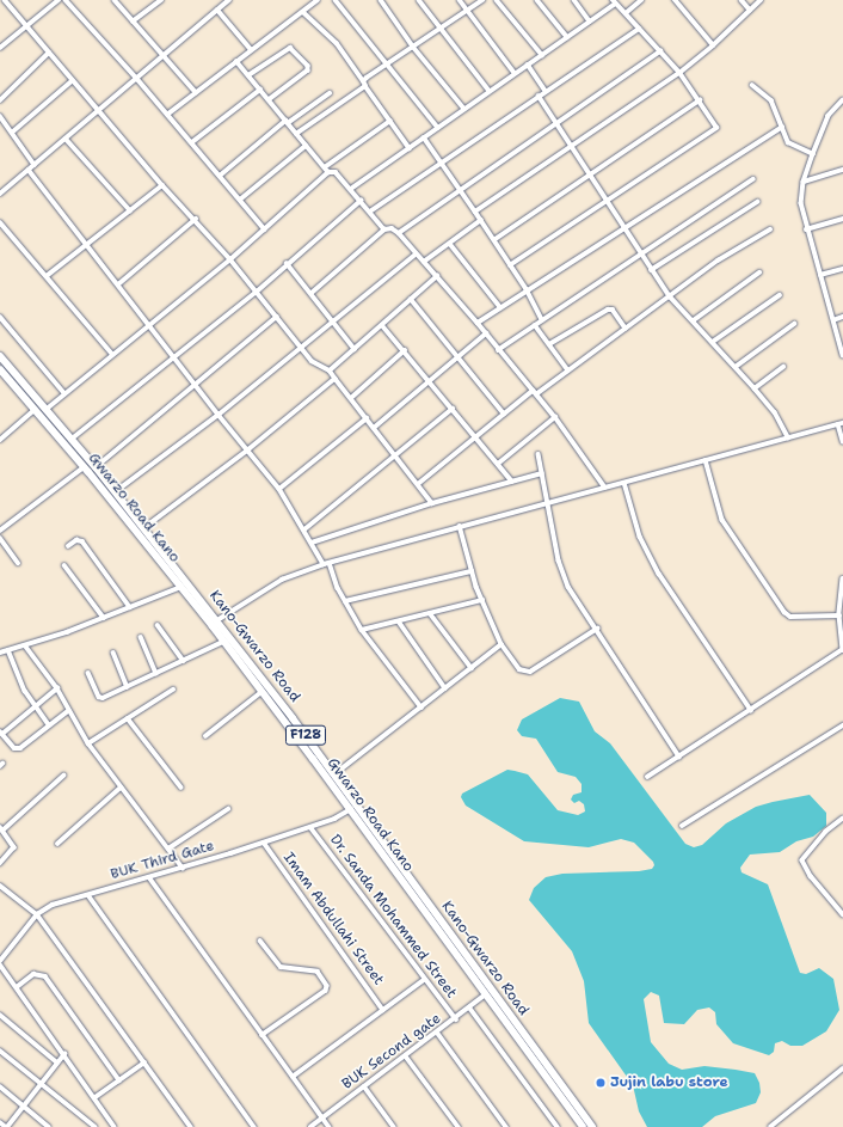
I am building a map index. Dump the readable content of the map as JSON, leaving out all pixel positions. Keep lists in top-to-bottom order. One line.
{"streets":{"main road":["Gwarzo Road Kano","Kano-Gwarzo Road","F128"],"street":["BUK Third Gate","Dr. Sanda Mohammed Street","Imam Abdullahi Street","BUK Second gate"]},"crossings":[["Gwarzo Road Kano","BUK Third Gate"],["Gwarzo Road Kano","BUK Second gate"],["BUK Third Gate","Dr. Sanda Mohammed Street"],["BUK Third Gate","Imam Abdullahi Street"],["Dr. Sanda Mohammed Street","BUK Second gate"]],"places":["Jujin labu store"]}
